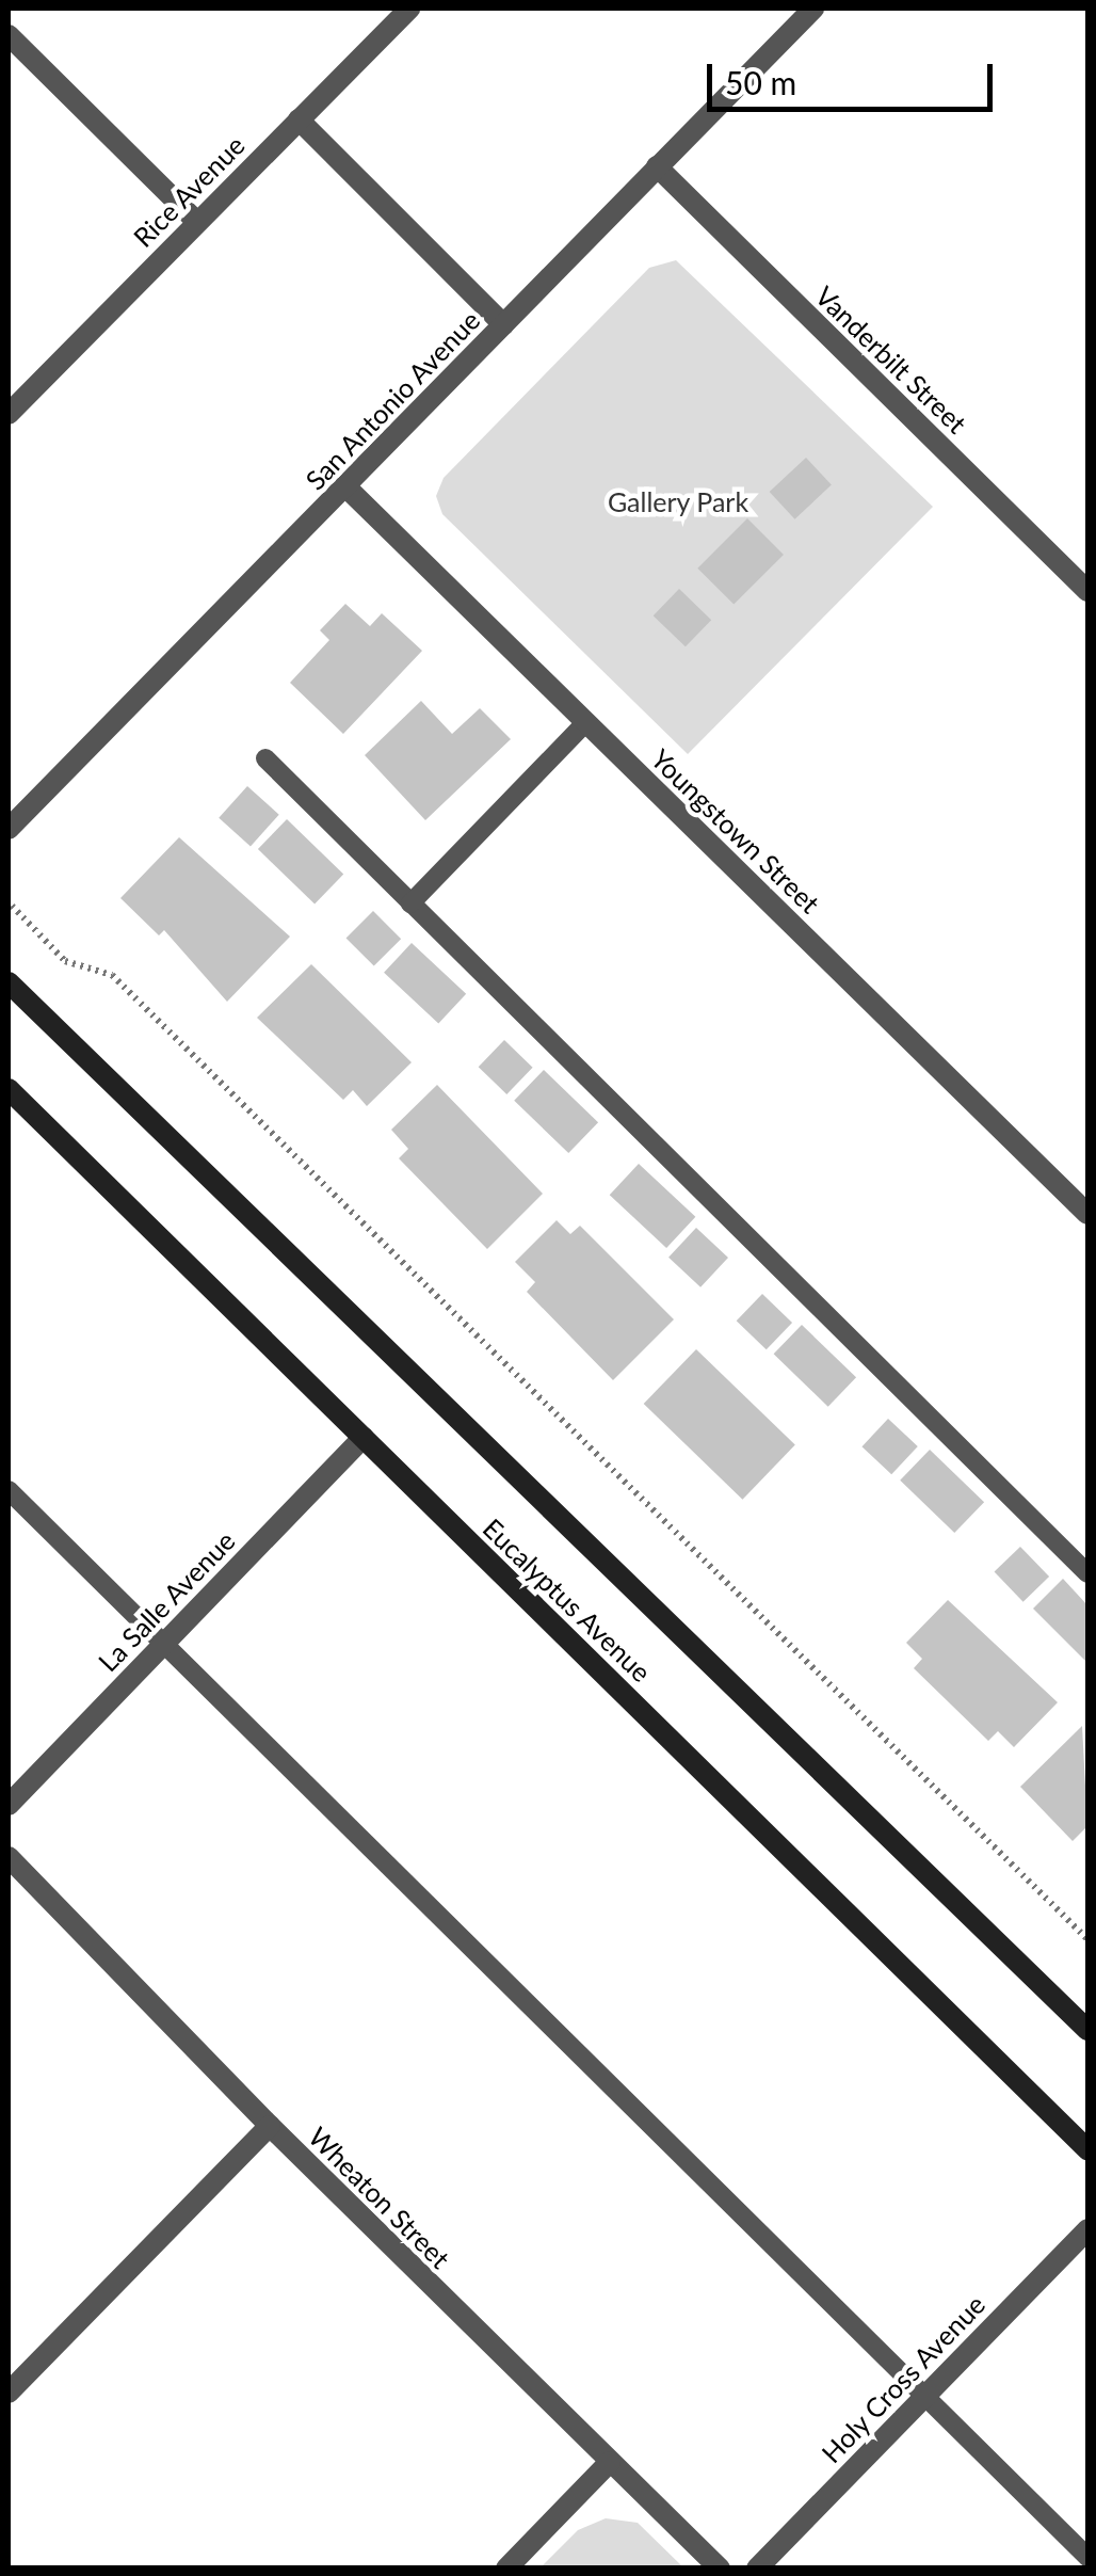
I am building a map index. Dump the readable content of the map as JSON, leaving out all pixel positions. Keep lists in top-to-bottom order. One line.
{"streets":{"street":["Rice Avenue","Vanderbilt Street","San Antonio Avenue","Youngstown Street","Eucalyptus Avenue","La Salle Avenue","Wheaton Street","Holy Cross Avenue"]},"crossings":[["Vanderbilt Street","San Antonio Avenue"],["San Antonio Avenue","Youngstown Street"],["Eucalyptus Avenue","La Salle Avenue"]],"parks":["Gallery Park"],"scale_bar":"50 m"}
